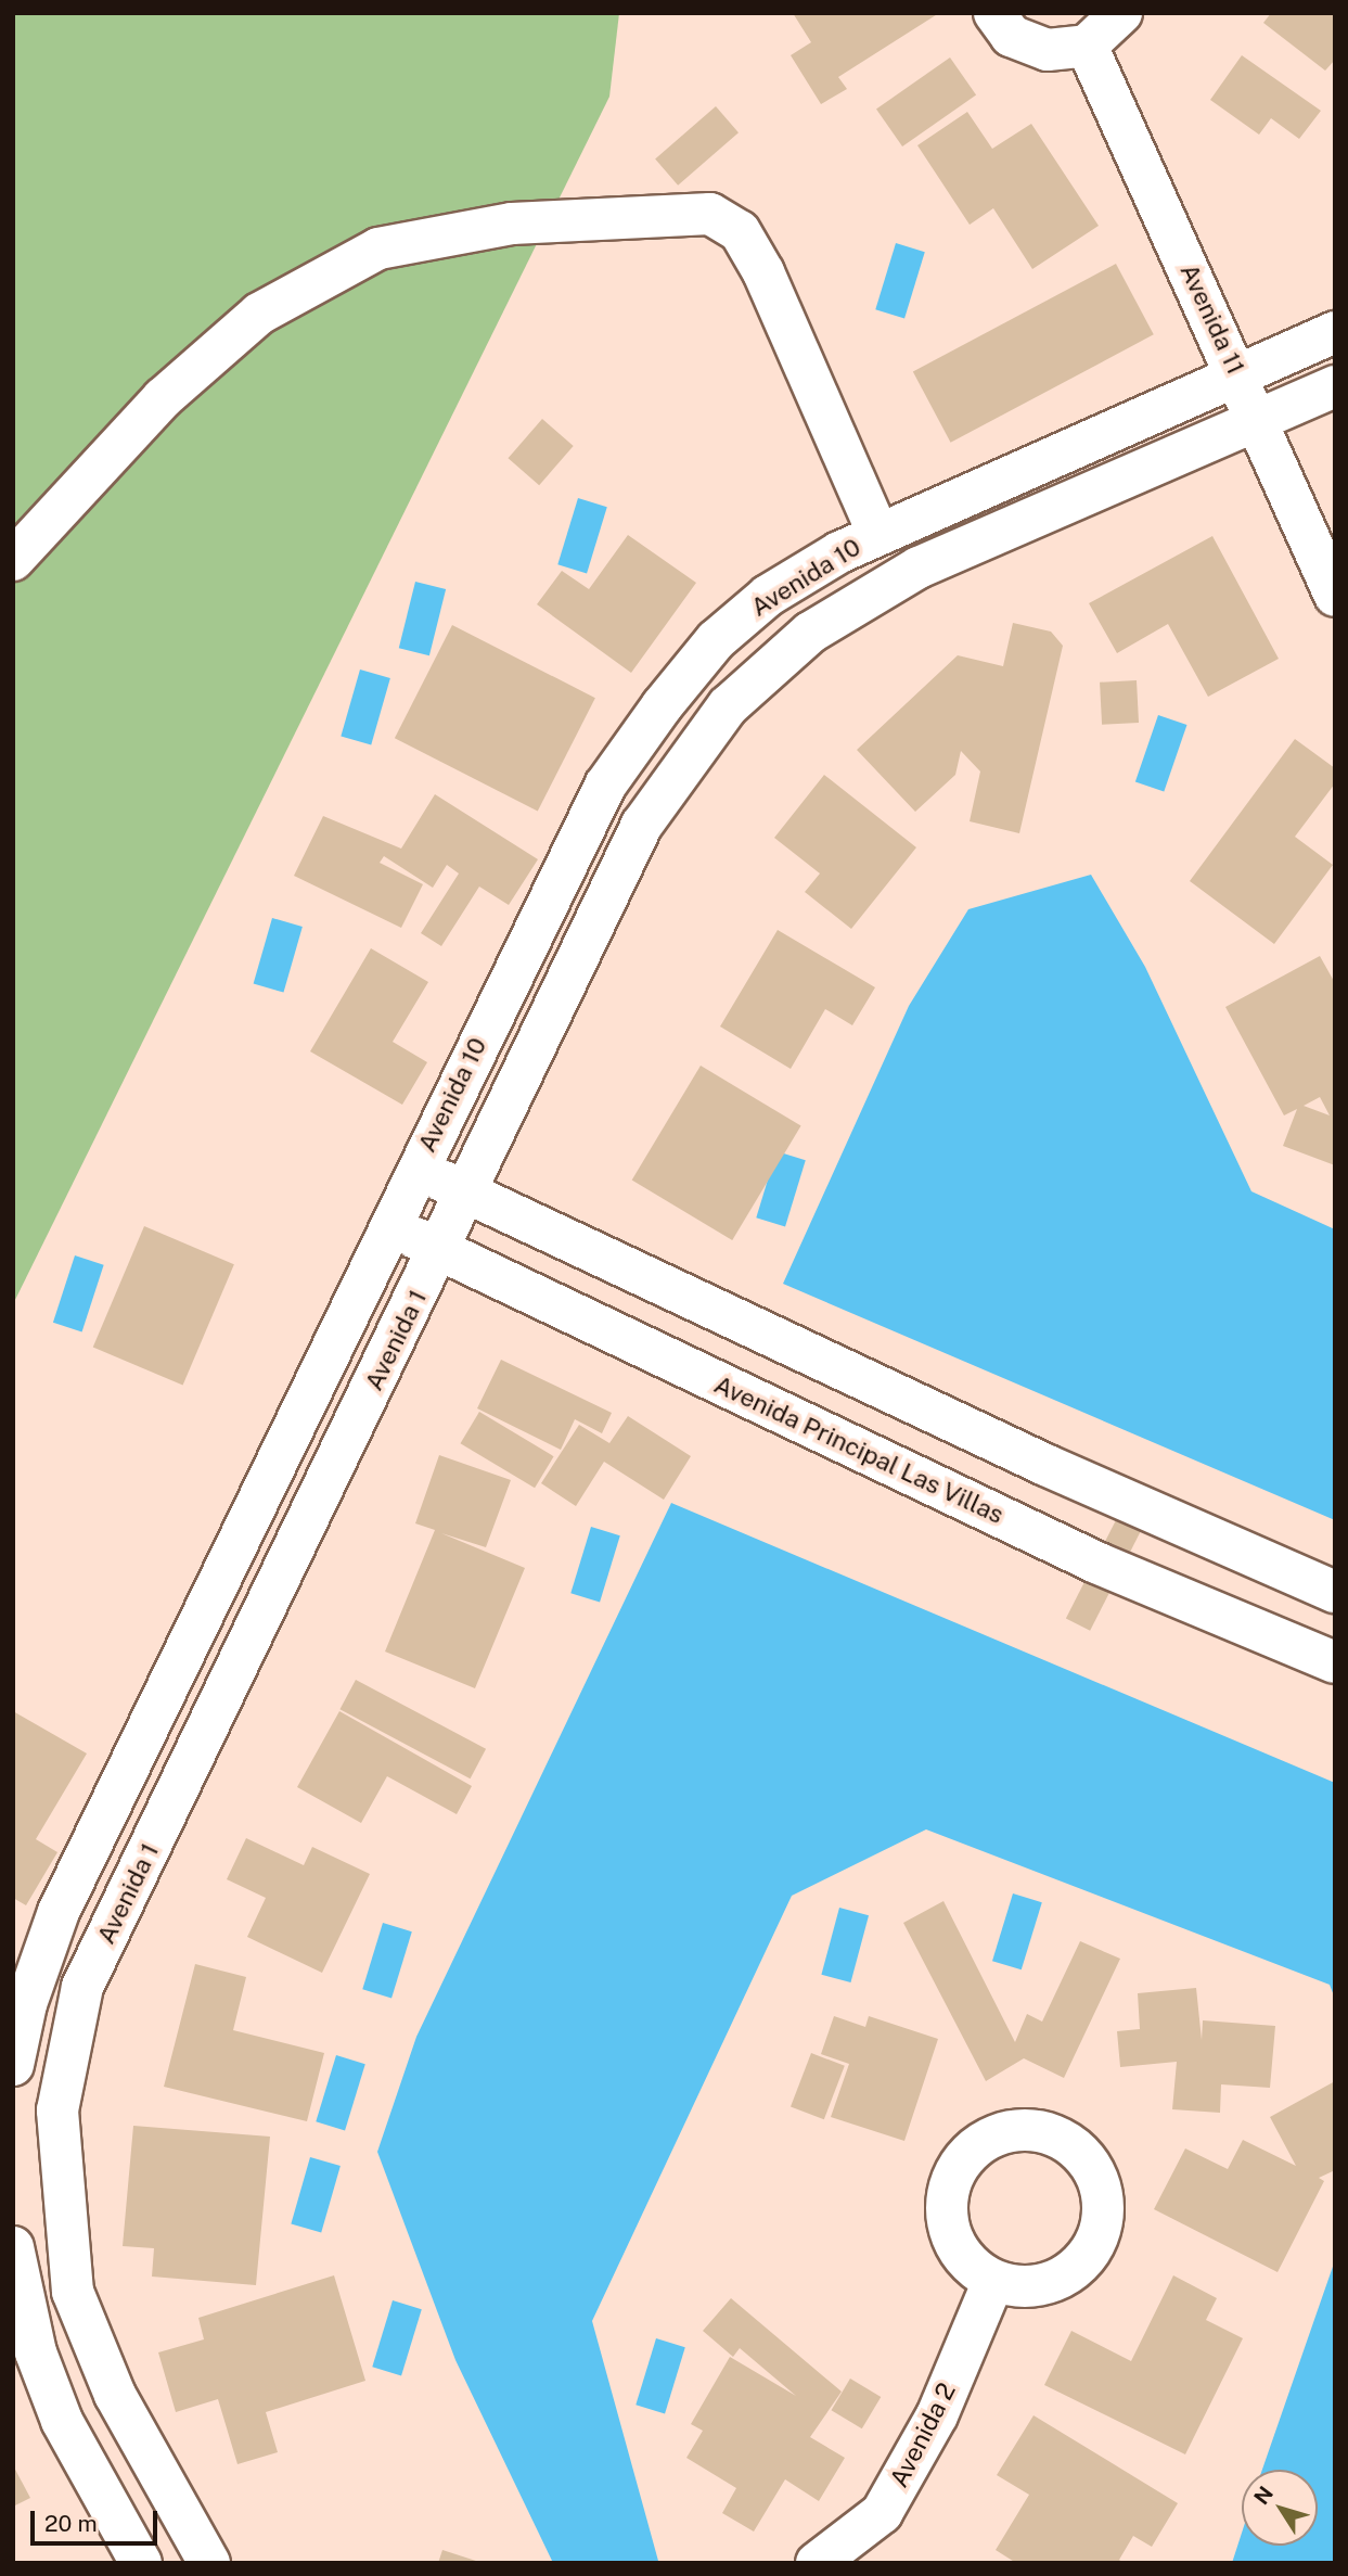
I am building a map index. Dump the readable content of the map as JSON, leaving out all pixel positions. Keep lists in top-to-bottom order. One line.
{"streets":{"street":["Avenida 11","Avenida 10","Avenida 1","Avenida Principal Las Villas","Avenida 2"]},"crossings":[["Avenida 11","Avenida 10"],["Avenida 10","Avenida 1"],["Avenida 10","Avenida Principal Las Villas"],["Avenida 1","Avenida Principal Las Villas"]],"scale_bar":"20 m","north":"top left"}
